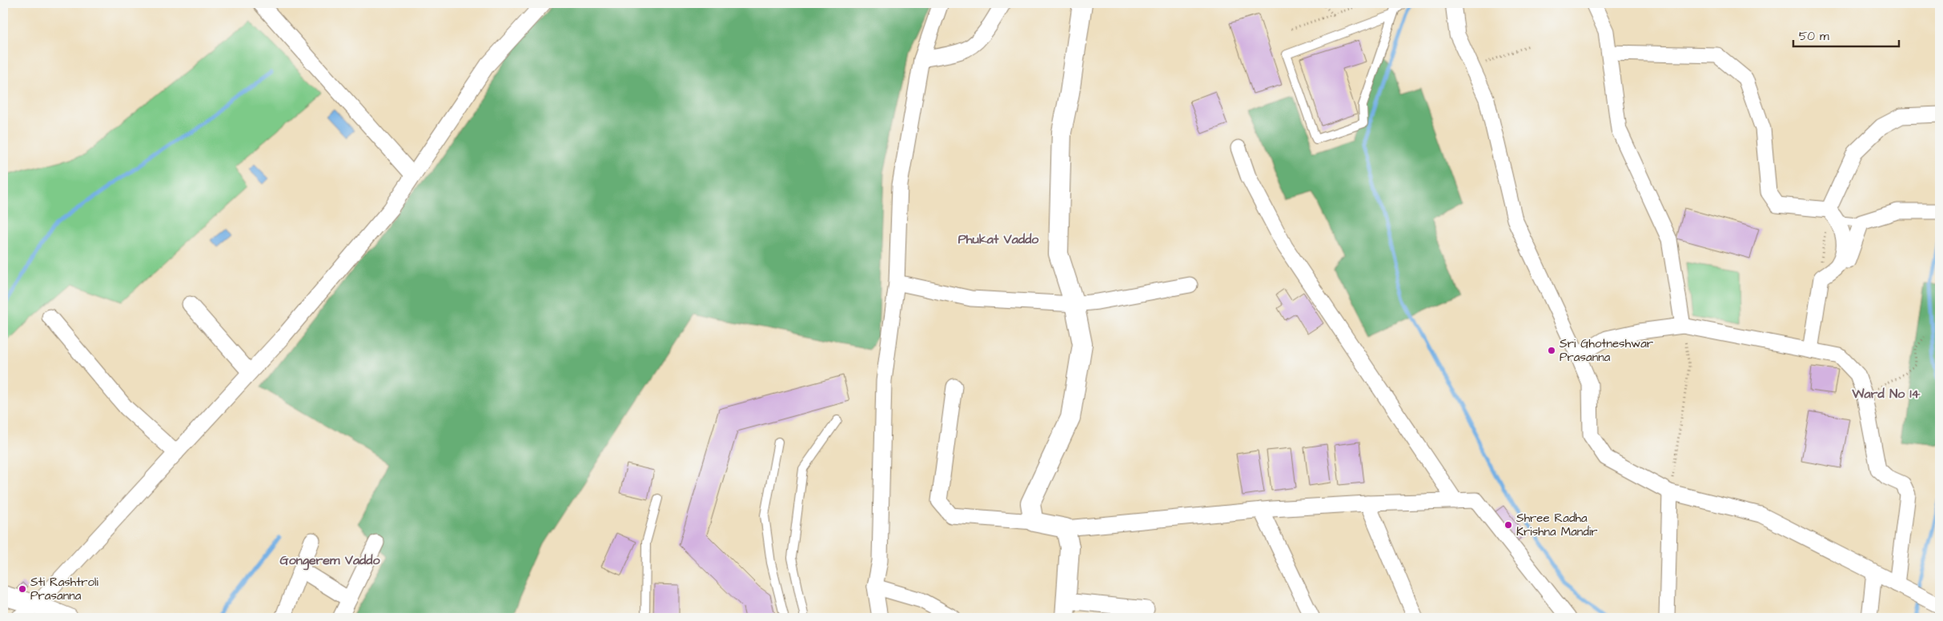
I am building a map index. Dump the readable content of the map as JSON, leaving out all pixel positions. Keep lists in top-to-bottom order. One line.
{"districts":["Phukat Vaddo","Ward No 14","Gongerem Vaddo"],"places":["Sri Ghotneshwar Prasanna","Shree Radha Krishna Mandir","Sti Rashtroli Prasanna"],"scale_bar":"50 m"}
